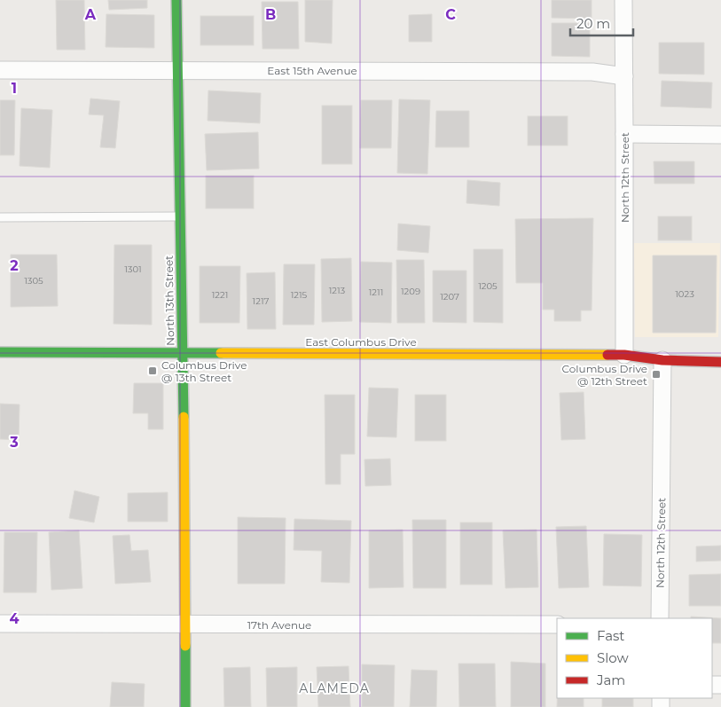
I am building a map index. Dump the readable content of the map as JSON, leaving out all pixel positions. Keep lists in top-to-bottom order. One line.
{"streets":{"main road":["North 13th Street","East Columbus Drive"],"street":["East 15th Avenue","North 12th Street","17th Avenue"]},"crossings":[["East 15th Avenue","North 12th Street"],["East 15th Avenue","North 13th Street"],["North 12th Street","East Columbus Drive"],["North 13th Street","East Columbus Drive"],["North 13th Street","17th Avenue"]],"districts":["ALAMEDA"],"places":{"transit":["Columbus Drive @ 13th Street","Columbus Drive @ 12th Street"]},"house_numbers":["1301","1305","1205","1213","1209","1211","1023","1221","1215","1207","1217"],"legend":["Fast","Slow","Jam"],"scale_bar":"20 m","grid":{"columns":["A","B","C"],"rows":["1","2","3","4"]}}
